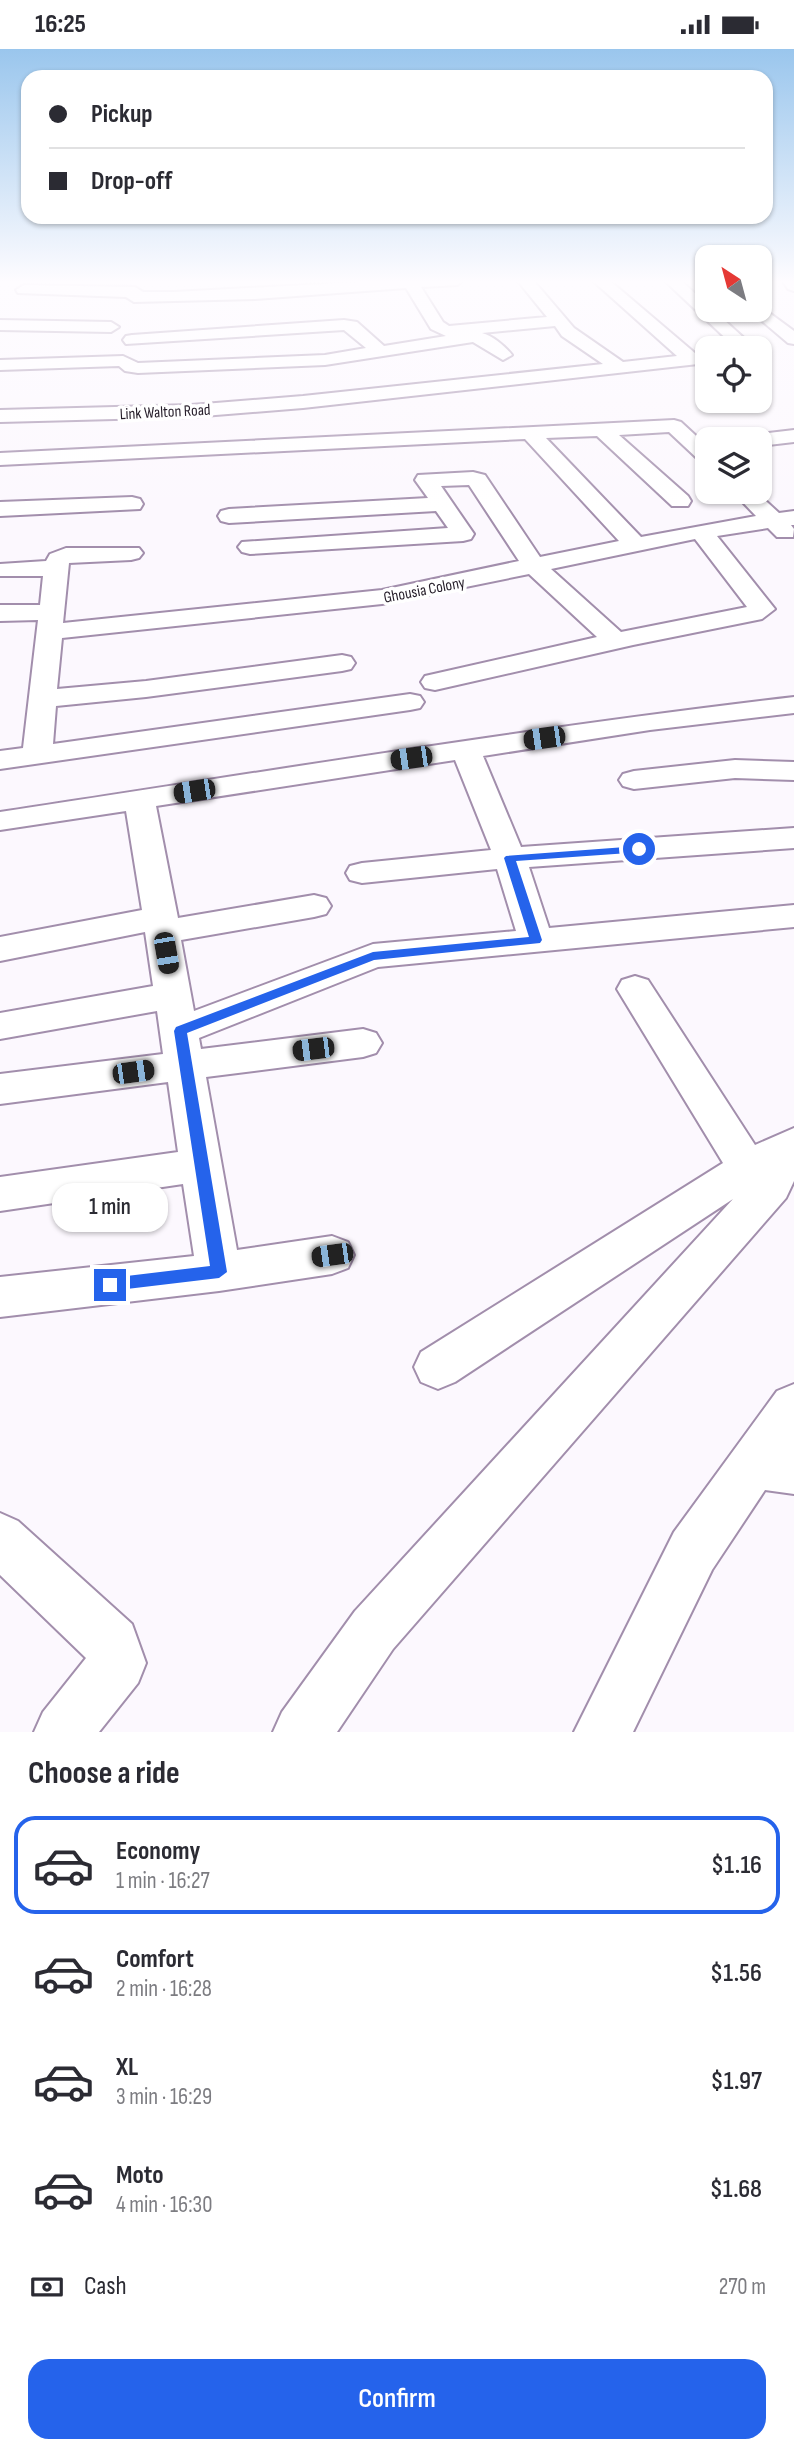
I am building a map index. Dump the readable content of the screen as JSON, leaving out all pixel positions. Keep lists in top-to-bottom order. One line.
{"streets":{"street":["Link Walton Road","Ghousia Colony"]},"north":"top left","page":{"status":"16:25","banner":["Pickup","Drop-off"],"bubble":"1 min","heading":"Choose a ride","list":[{"name":"Economy","note":"1 min · 16:27","value":"$1.16"},{"name":"Comfort","note":"2 min · 16:28","value":"$1.56"},{"name":"XL","note":"3 min · 16:29","value":"$1.97"},{"name":"Moto","note":"4 min · 16:30","value":"$1.68"}],"pay":["Cash","270 m"],"buttons":"Confirm"}}
